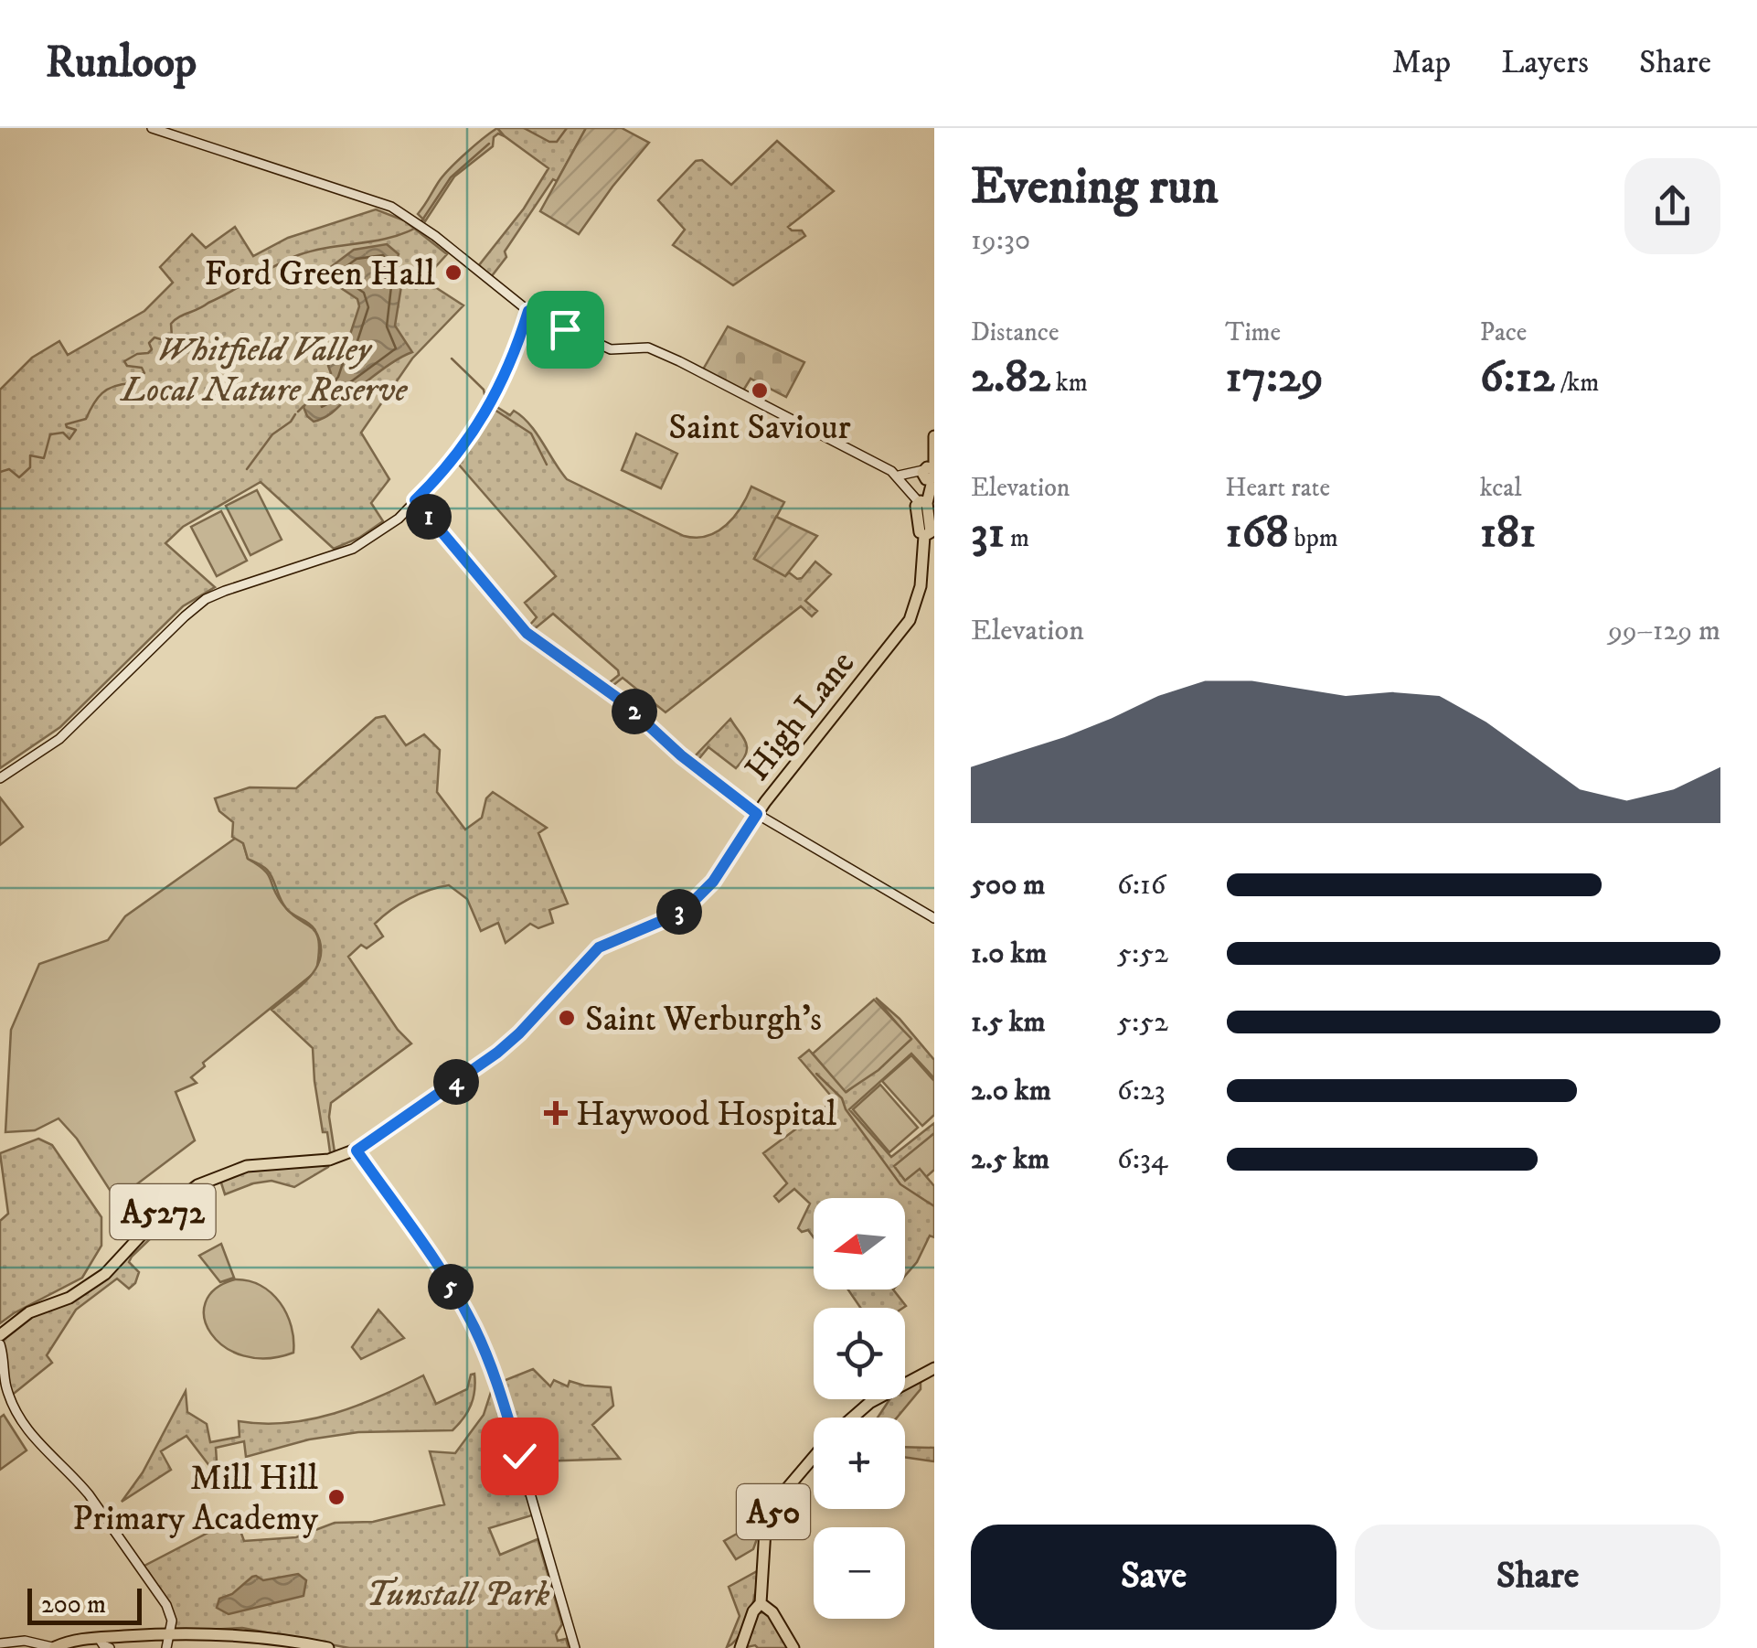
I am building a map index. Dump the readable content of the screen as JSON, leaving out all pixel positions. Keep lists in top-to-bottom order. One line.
{"streets":{"main road":["High Lane","A5272","A50"]},"crossings":[["High Lane","A5272"]],"parks":["Whitfield Valley Local Nature Reserve","Tunstall Park"],"places":{"other":["Ford Green Hall","Saint Saviour","Saint Werburgh's","Mill Hill Primary Academy"],"health":["Haywood Hospital"]},"scale_bar":"200 m","north":"left","page":{"header":"Runloop","nav":["Map","Layers","Share"],"heading":["Evening run","19:30"],"stats":[["Distance","2.82 km"],["Time","17:29"],["Pace","6:12 /km"],["Elevation","31 m"],["Heart rate","168 bpm"],["kcal","181"]],"pins":["1","2","3","4","5"],"chart":["Elevation","99–129 m"],"list":[{"name":"500 m","note":"6:16"},{"name":"1.0 km","note":"5:52"},{"name":"1.5 km","note":"5:52"},{"name":"2.0 km","note":"6:23"},{"name":"2.5 km","note":"6:34"}],"map_buttons":["+","−"],"buttons":["Save","Share"],"scale":"200 m"}}
